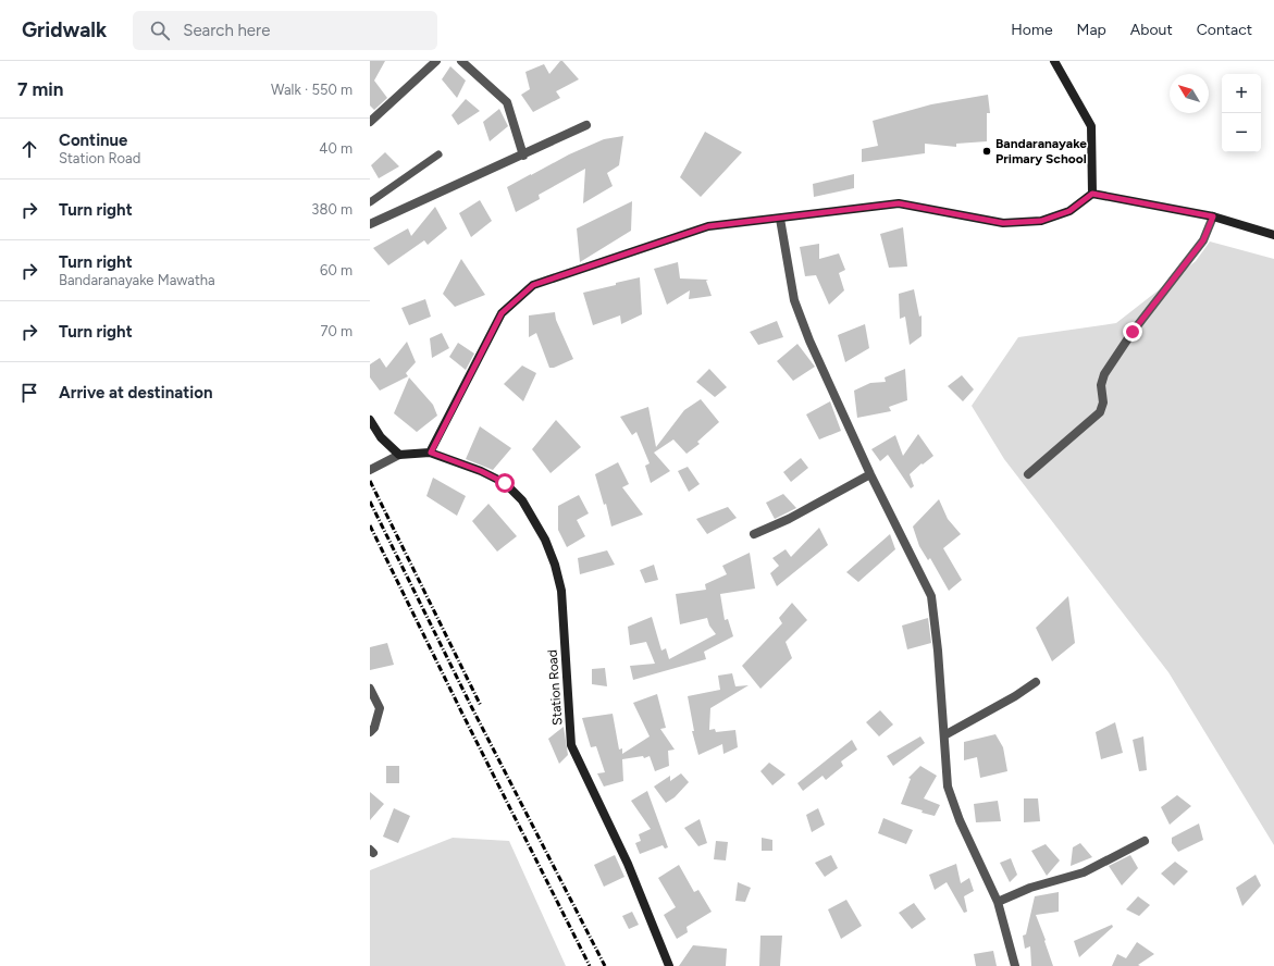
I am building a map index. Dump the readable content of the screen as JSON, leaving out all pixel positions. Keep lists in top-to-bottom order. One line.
{"streets":{"street":["Station Road"]},"places":["Bandaranayake Primary School"],"north":"top left","page":{"header":"Gridwalk","search":"Search here","nav":["Home","Map","About","Contact"],"heading":["7 min","Walk · 550 m"],"map_buttons":["+","−"],"list":[["Continue","Station Road","40 m"],["Turn right","380 m"],["Turn right","Bandaranayake Mawatha","60 m"],["Turn right","70 m"],"Arrive at destination"]}}
